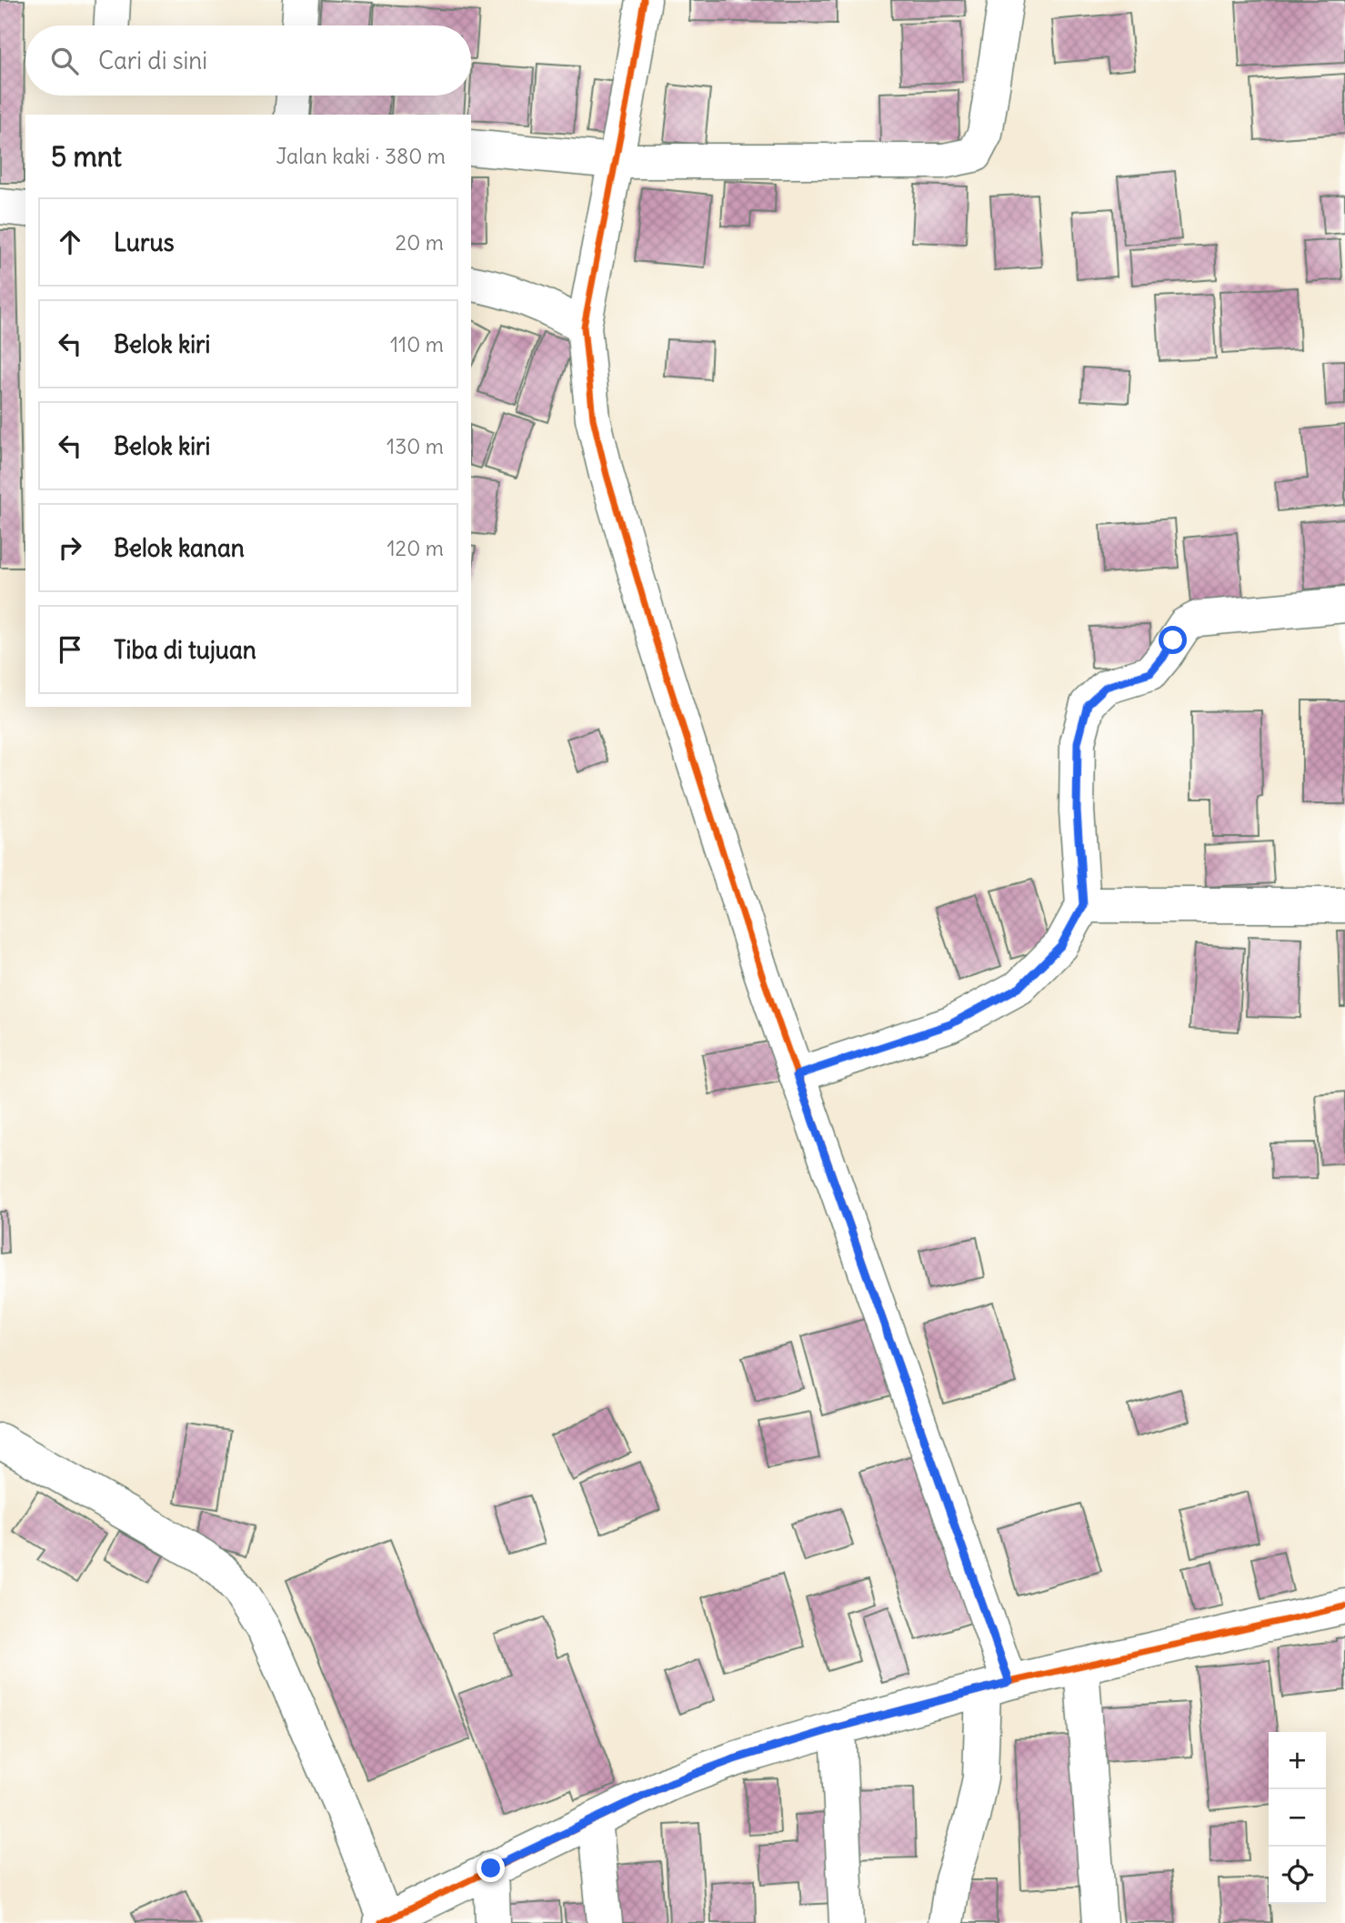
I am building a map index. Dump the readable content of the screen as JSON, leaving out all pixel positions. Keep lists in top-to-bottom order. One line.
{"page":{"search":"Cari di sini","heading":["5 mnt","Jalan kaki · 380 m"],"list":[["Lurus","20 m"],["Belok kiri","110 m"],["Belok kiri","130 m"],["Belok kanan","120 m"],"Tiba di tujuan"],"map_buttons":["+","−"]}}
